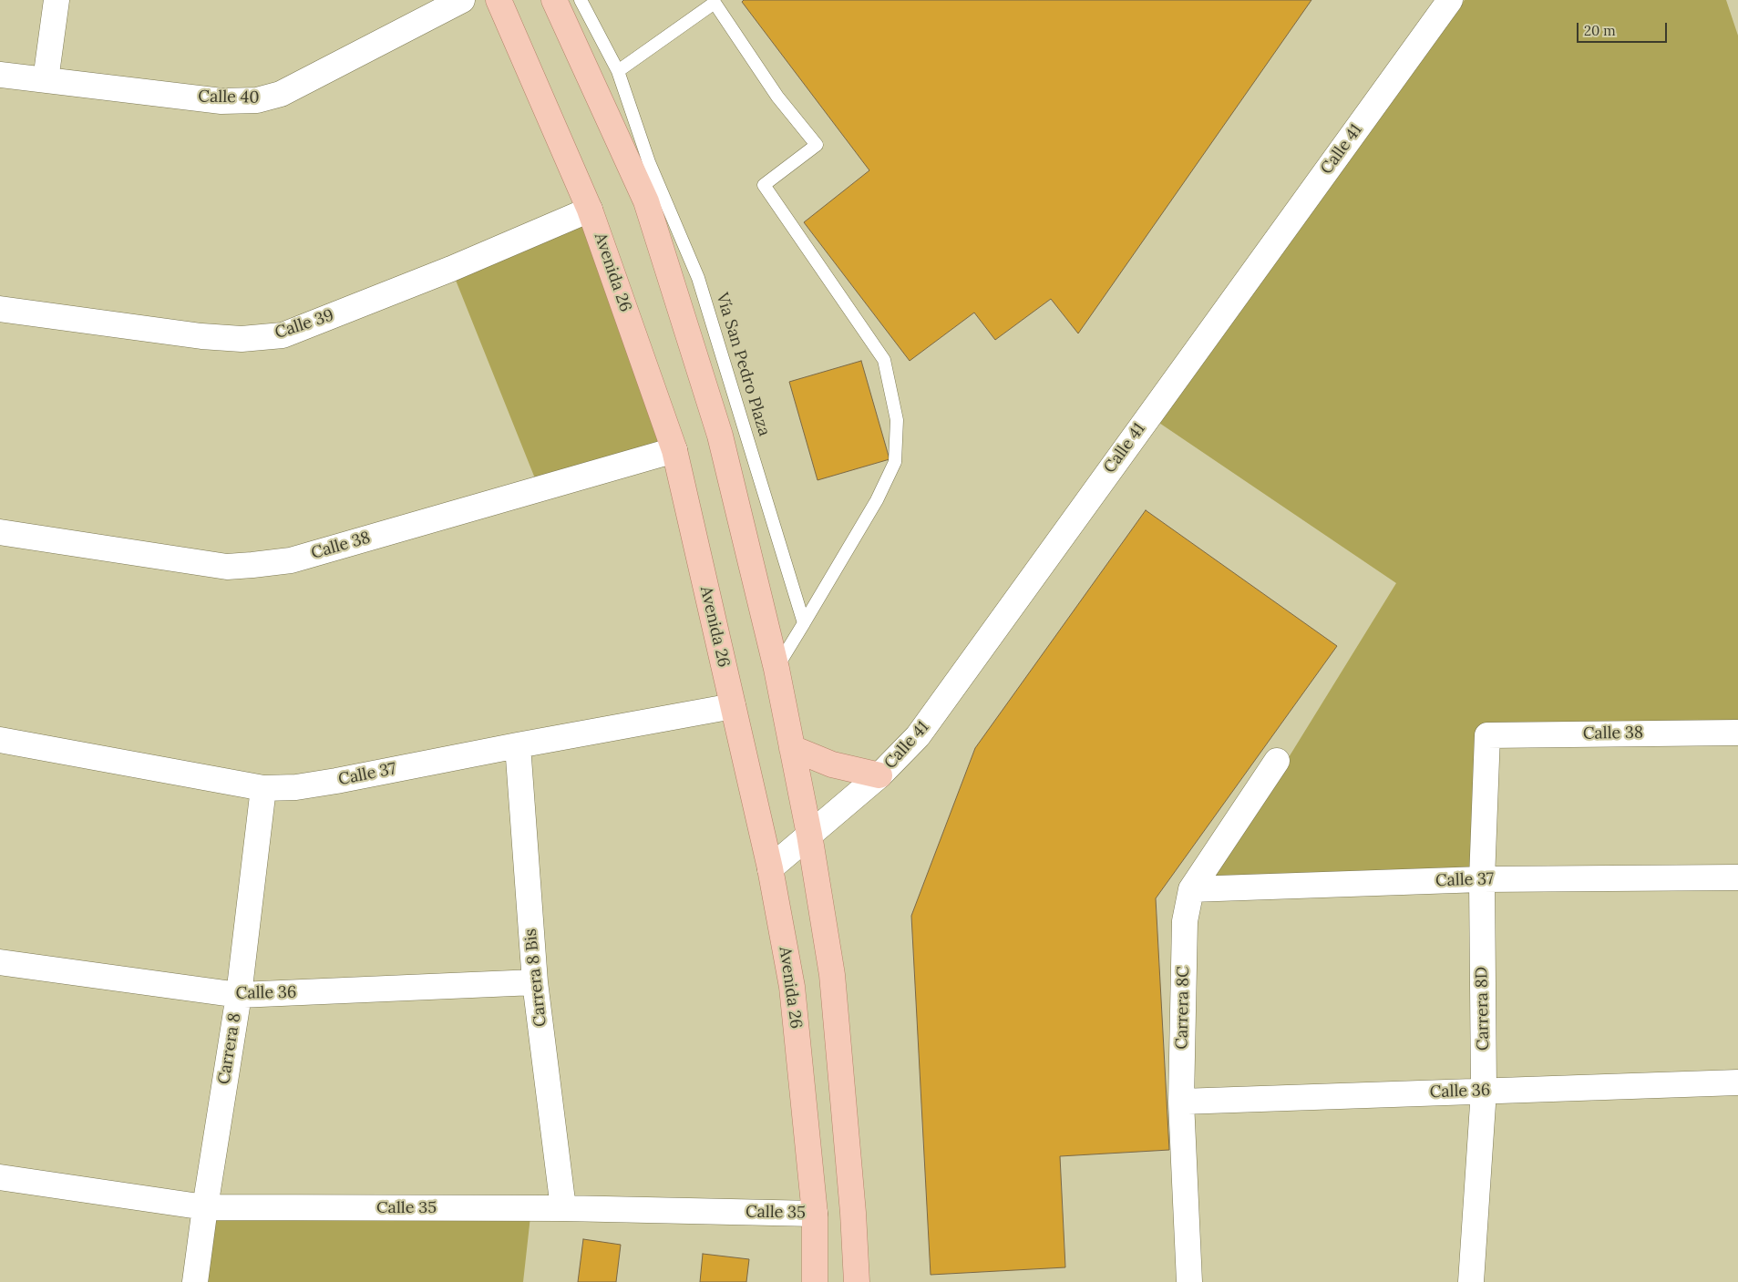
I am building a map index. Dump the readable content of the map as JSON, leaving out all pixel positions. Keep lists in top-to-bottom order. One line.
{"streets":{"main road":["Avenida 26"],"street":["Calle 40","Calle 41","Calle 39","Calle 38","Calle 37","Carrera 8 Bis","Calle 36","Carrera 8C","Carrera 8D","Carrera 8","Calle 35"],"lane":["Vía San Pedro Plaza"]},"crossings":[["Calle 41","Avenida 26"],["Avenida 26","Calle 39"],["Avenida 26","Calle 38"],["Avenida 26","Calle 37"],["Avenida 26","Calle 35"],["Calle 38","Carrera 8D"],["Calle 37","Carrera 8 Bis"],["Calle 37","Carrera 8C"],["Calle 37","Carrera 8D"],["Calle 37","Carrera 8"],["Carrera 8 Bis","Calle 36"],["Carrera 8 Bis","Calle 35"],["Calle 36","Carrera 8C"],["Calle 36","Carrera 8D"],["Calle 36","Carrera 8"],["Carrera 8","Calle 35"]],"scale_bar":"20 m"}
